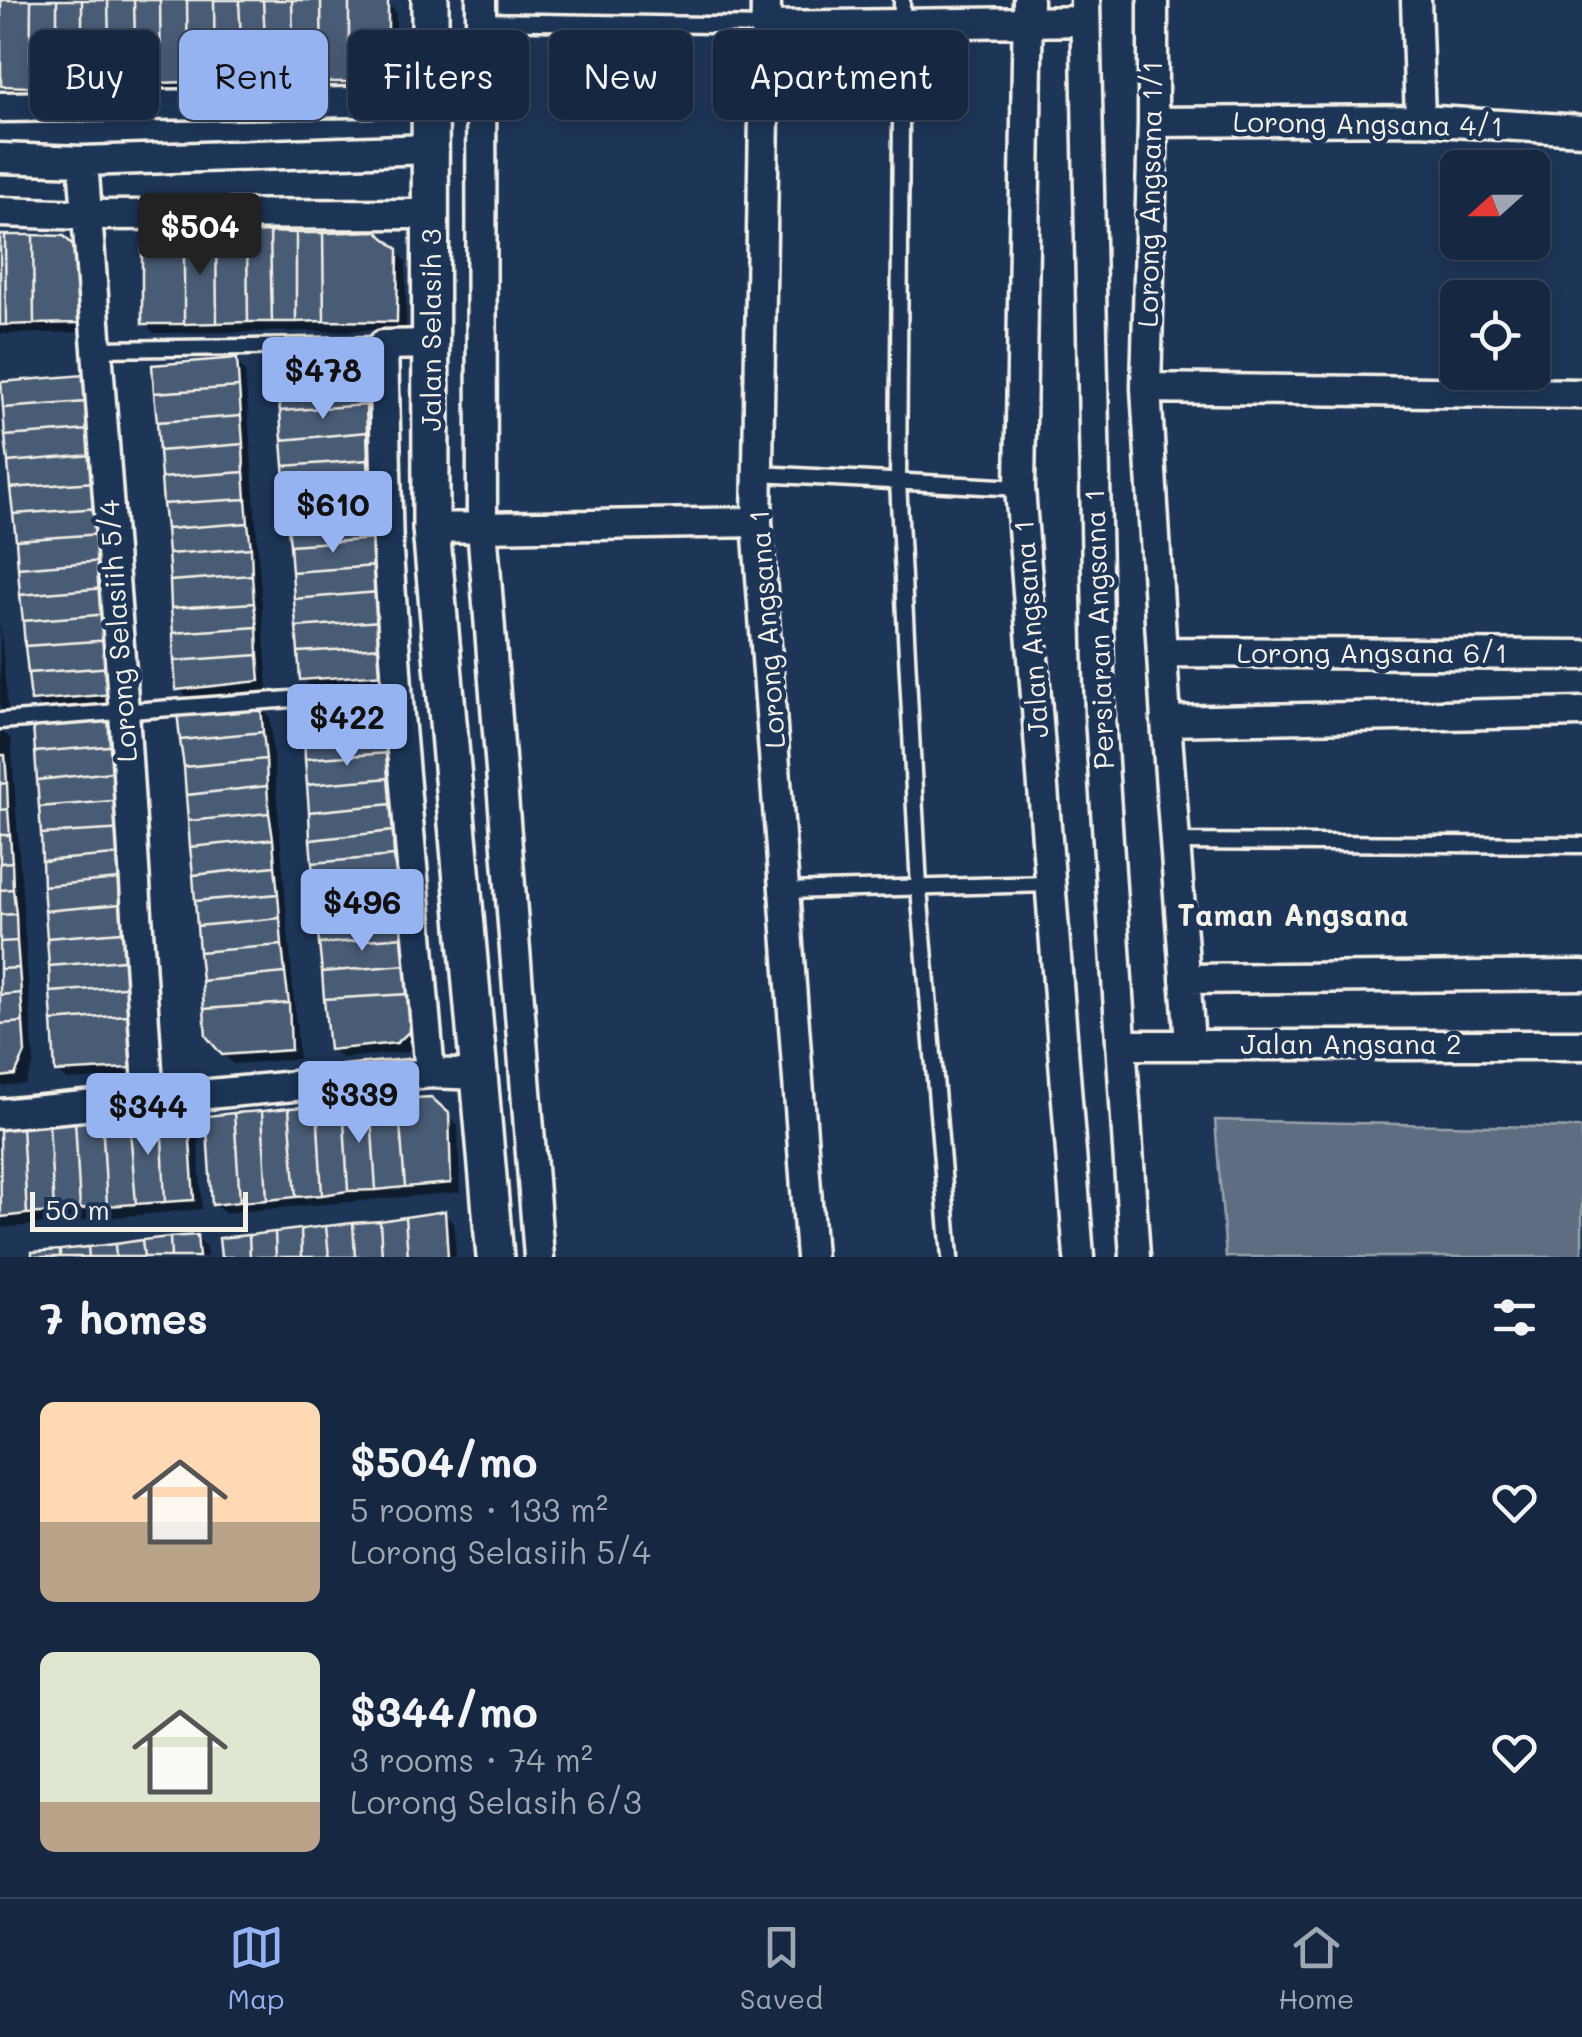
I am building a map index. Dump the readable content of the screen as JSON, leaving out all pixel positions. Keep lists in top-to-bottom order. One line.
{"streets":{"street":["Lorong Angsana 4/1","Lorong Angsana 1/1","Jalan Selasih 3","Lorong Angsana 1","Jalan Angsana 1","Persiaran Angsana 1","Lorong Selasiih 5/4","Lorong Angsana 6/1","Jalan Angsana 2"]},"crossings":[["Lorong Angsana 4/1","Lorong Angsana 1/1"],["Lorong Angsana 1/1","Lorong Angsana 6/1"],["Lorong Angsana 1/1","Jalan Angsana 2"],["Persiaran Angsana 1","Jalan Angsana 2"]],"districts":["Taman Angsana"],"scale_bar":"50 m","north":"left","page":{"chip":["Buy","Rent","Filters","New","Apartment"],"price":["$504","$478","$610","$422","$496","$339","$344"],"scale":"50 m","heading":"7 homes","list":[{"name":"$504/mo","note":"5 rooms · 133 m² · Lorong Selasiih 5/4"},{"name":"$344/mo","note":"3 rooms · 74 m² · Lorong Selasih 6/3"}],"tabs":["Map","Saved","Home"]}}
